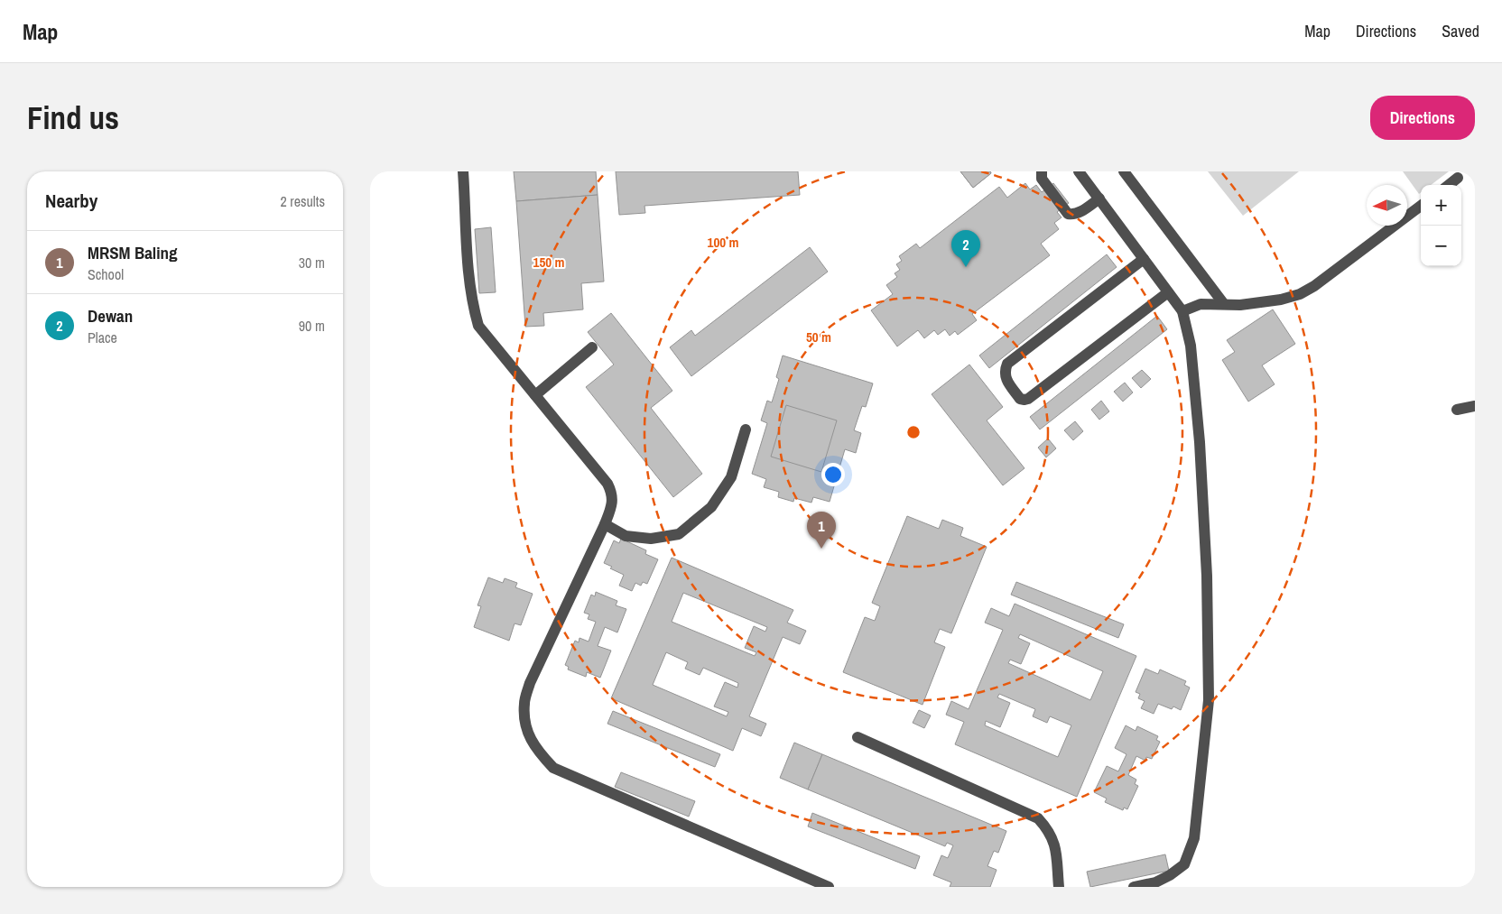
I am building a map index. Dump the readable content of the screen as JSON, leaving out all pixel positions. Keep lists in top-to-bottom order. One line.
{"north":"left","page":{"header":"Map","nav":["Map","Directions","Saved"],"buttons":"Directions","title":"Find us","heading":["Nearby","2 results"],"map_buttons":["+","−"],"list":[{"mark":"1","name":"MRSM Baling","note":"School","value":"30 m"},{"mark":"2","name":"Dewan","note":"Place","value":"90 m"}],"pins":["2","1"]},"rings":["100 m","150 m","50 m"]}
